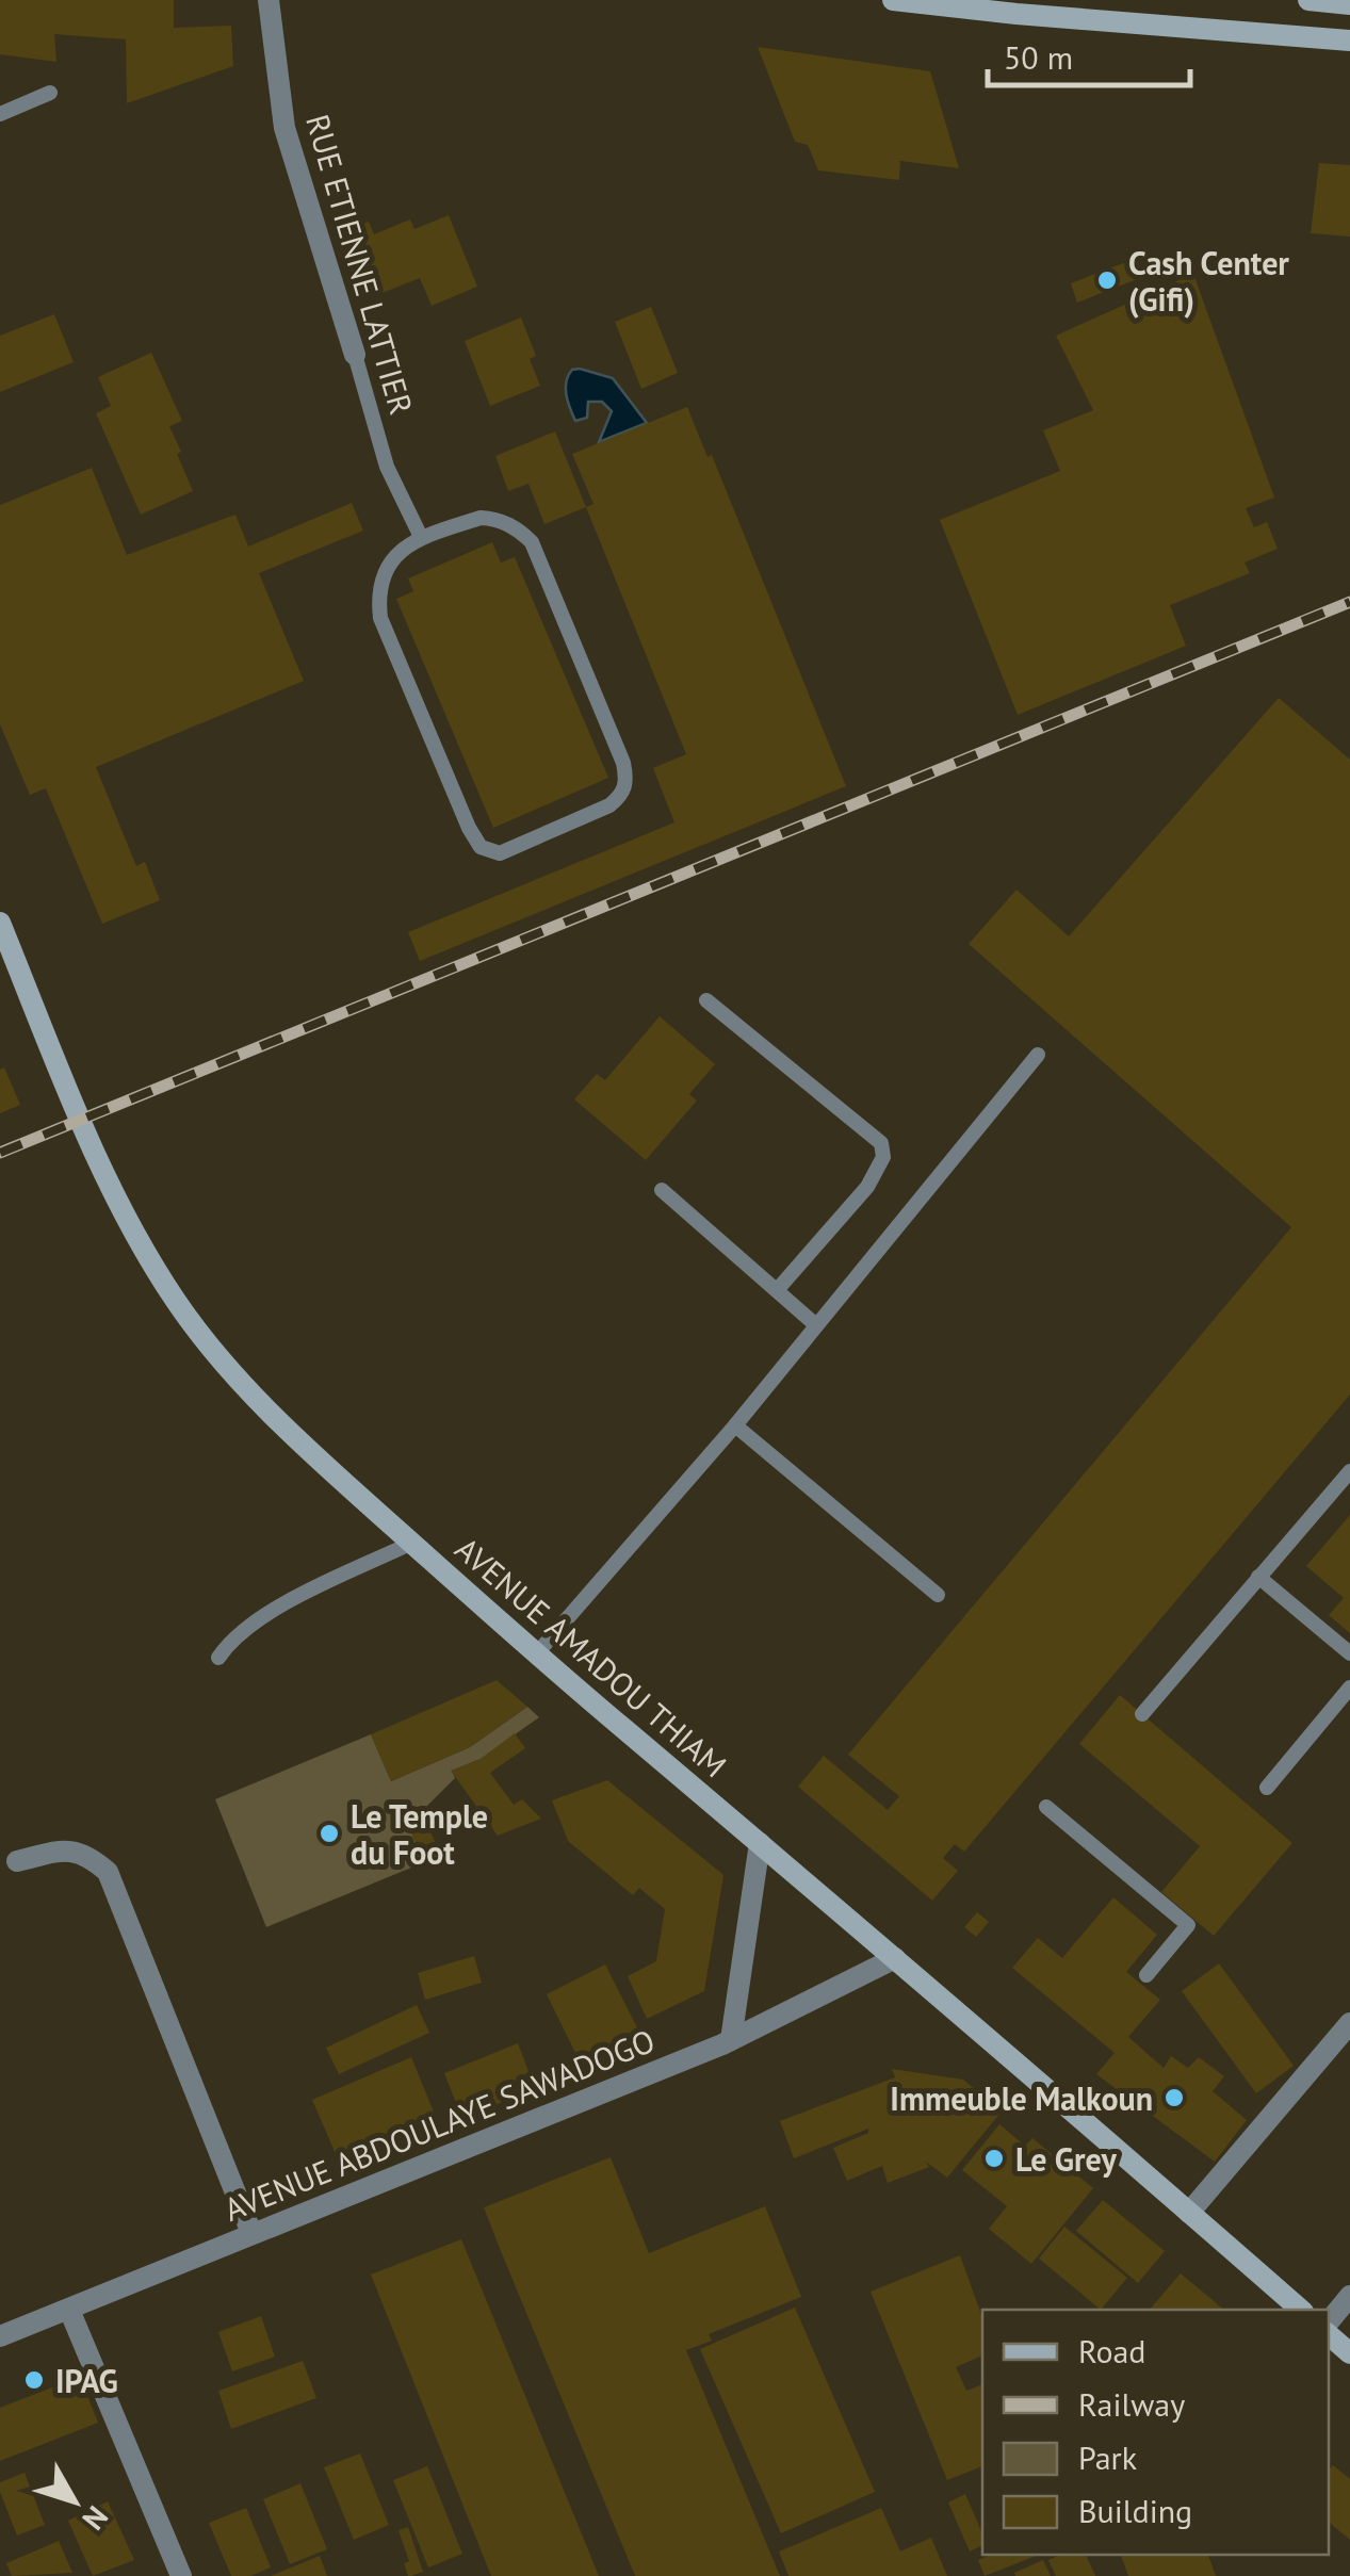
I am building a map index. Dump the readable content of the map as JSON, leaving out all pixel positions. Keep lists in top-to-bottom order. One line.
{"streets":{"main road":["AVENUE AMADOU THIAM"],"street":["RUE ETIENNE LATTIER","AVENUE ABDOULAYE SAWADOGO"]},"crossings":[["AVENUE AMADOU THIAM","AVENUE ABDOULAYE SAWADOGO"]],"places":["Cash Center (Gifi)","Le Temple du Foot","Immeuble Malkoun","Le Grey","IPAG"],"legend":["Road","Railway","Park","Building"],"scale_bar":"50 m","north":"bottom right"}
